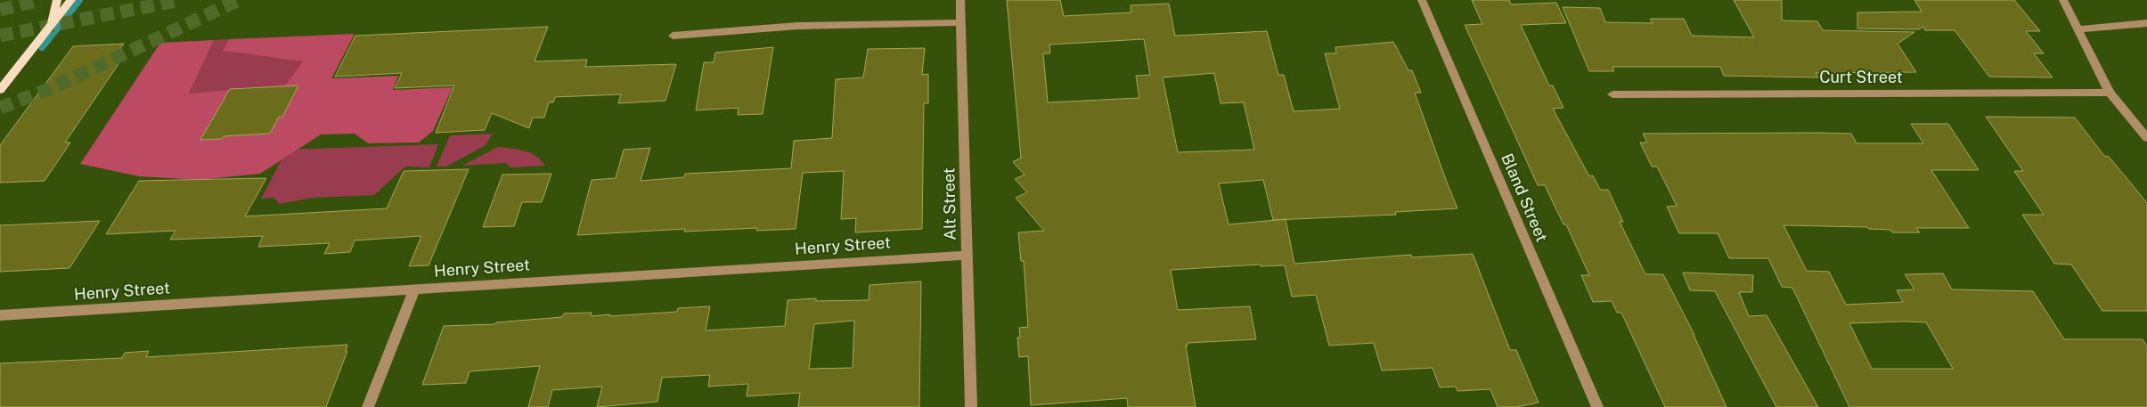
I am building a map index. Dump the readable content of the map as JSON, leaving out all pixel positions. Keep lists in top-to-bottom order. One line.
{"streets":{"street":["Curt Street","Bland Street","Alt Street","Henry Street"]},"crossings":[["Alt Street","Henry Street"]]}
